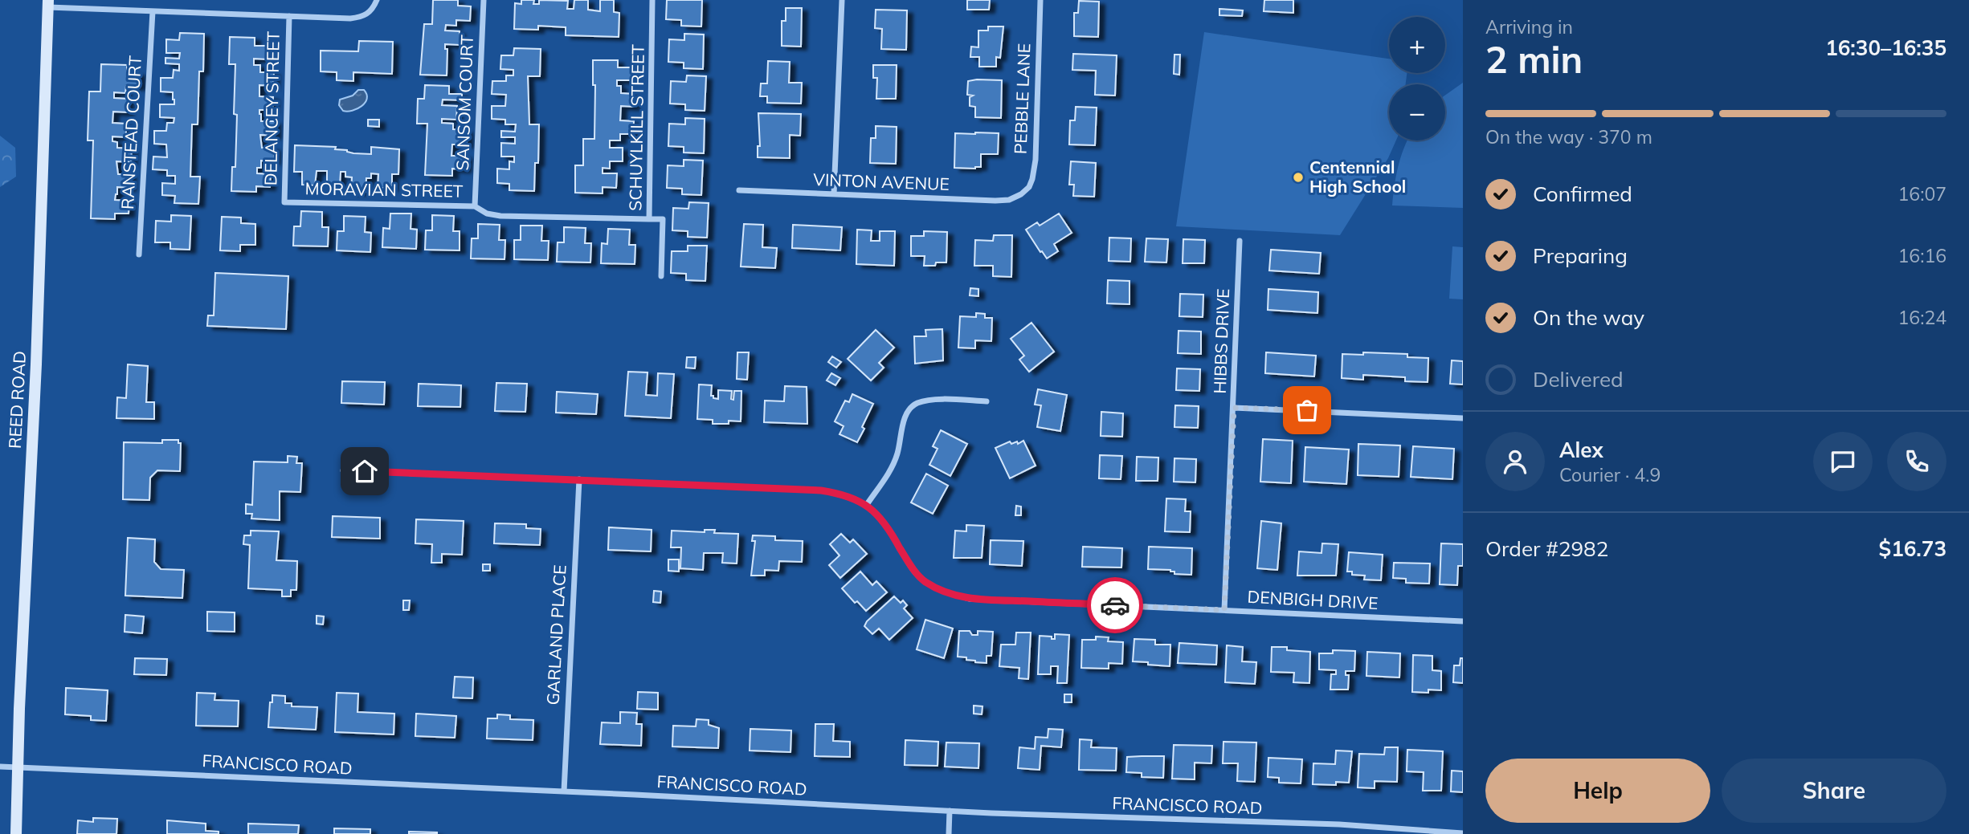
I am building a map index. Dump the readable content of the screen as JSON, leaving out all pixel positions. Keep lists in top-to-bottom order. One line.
{"streets":{"main road":["REED ROAD"],"street":["PEBBLE LANE","SANSOM COURT","DELANCEY STREET","SCHUYLKILL STREET","RANSTEAD COURT","VINTON AVENUE","MORAVIAN STREET","HIBBS DRIVE","DENBIGH DRIVE","GARLAND PLACE","FRANCISCO ROAD"]},"crossings":[["PEBBLE LANE","VINTON AVENUE"],["SANSOM COURT","MORAVIAN STREET"],["DELANCEY STREET","MORAVIAN STREET"],["SCHUYLKILL STREET","MORAVIAN STREET"],["HIBBS DRIVE","DENBIGH DRIVE"],["REED ROAD","FRANCISCO ROAD"],["GARLAND PLACE","FRANCISCO ROAD"]],"places":["Centennial High School"],"page":{"heading":["2 min","Arriving in","16:30–16:35"],"panel":["Alex","Courier · 4.9","Order #2982","$16.73"],"map_buttons":["+","−"],"bar":"On the way · 370 m","list":[["Confirmed","16:07"],["Preparing","16:16"],["On the way","16:24"],"Delivered"],"buttons":["Help","Share"]}}
